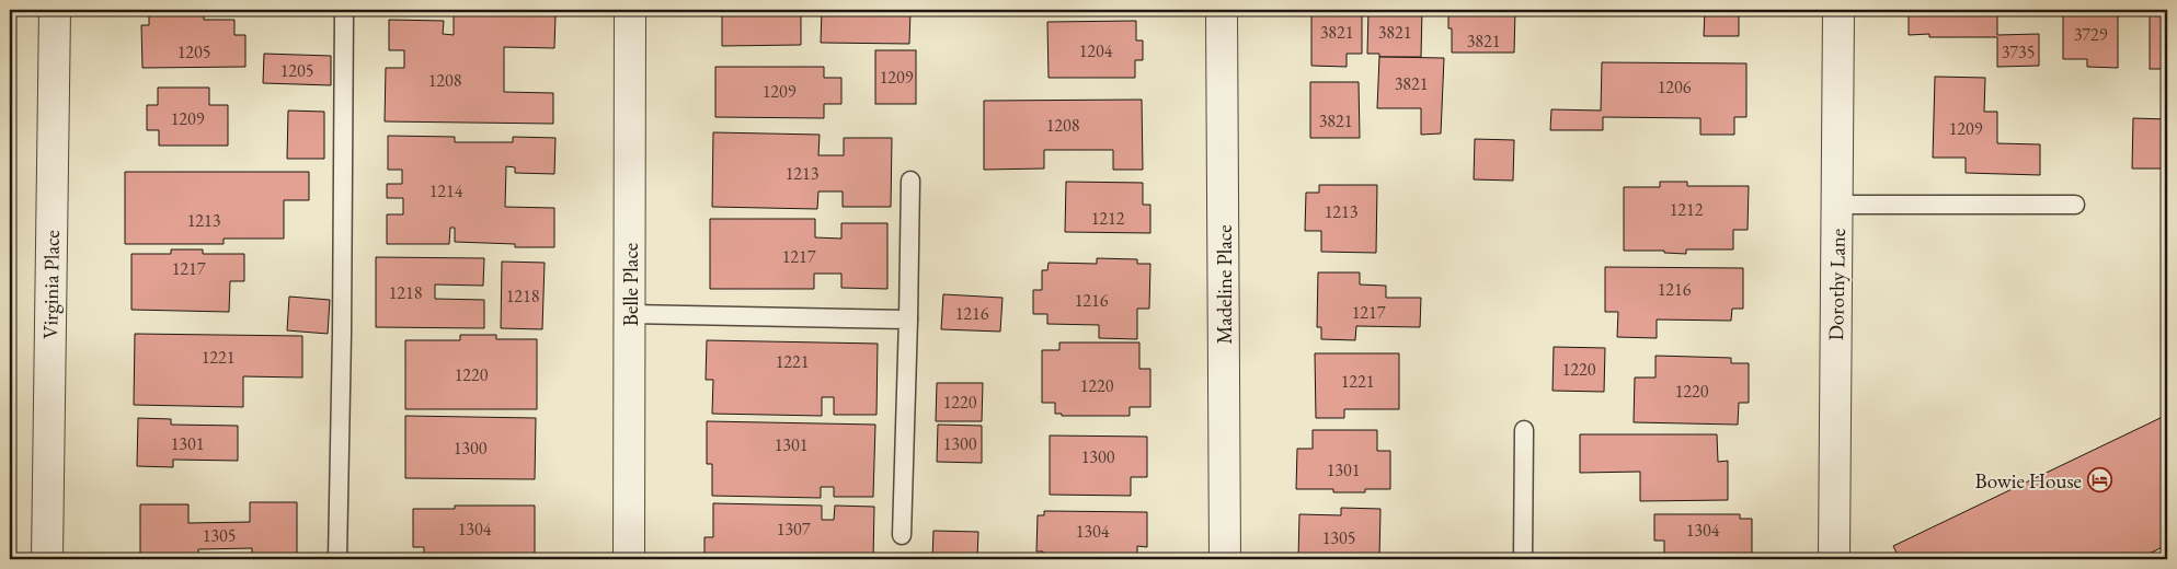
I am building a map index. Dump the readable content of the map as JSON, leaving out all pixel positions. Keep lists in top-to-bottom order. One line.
{"streets":{"street":["Virginia Place","Belle Place","Madeline Place","Dorothy Lane"]},"places":{"hotel":["Bowie House"]},"house_numbers":["3821","3821","3729","3821","1204","1205","3735","1205","1209","1208","3821","1206","1209","1209","3821","1208","1209","1213","1214","1212","1213","1212","1213","1217","1217","1216","1218","1218","1216","1217","1216","1221","1221","1220","1220","1221","1220","1220","1220","1301","1300","1301","1300","1300","1301","1304","1307","1304","1304","1305","1305"]}
